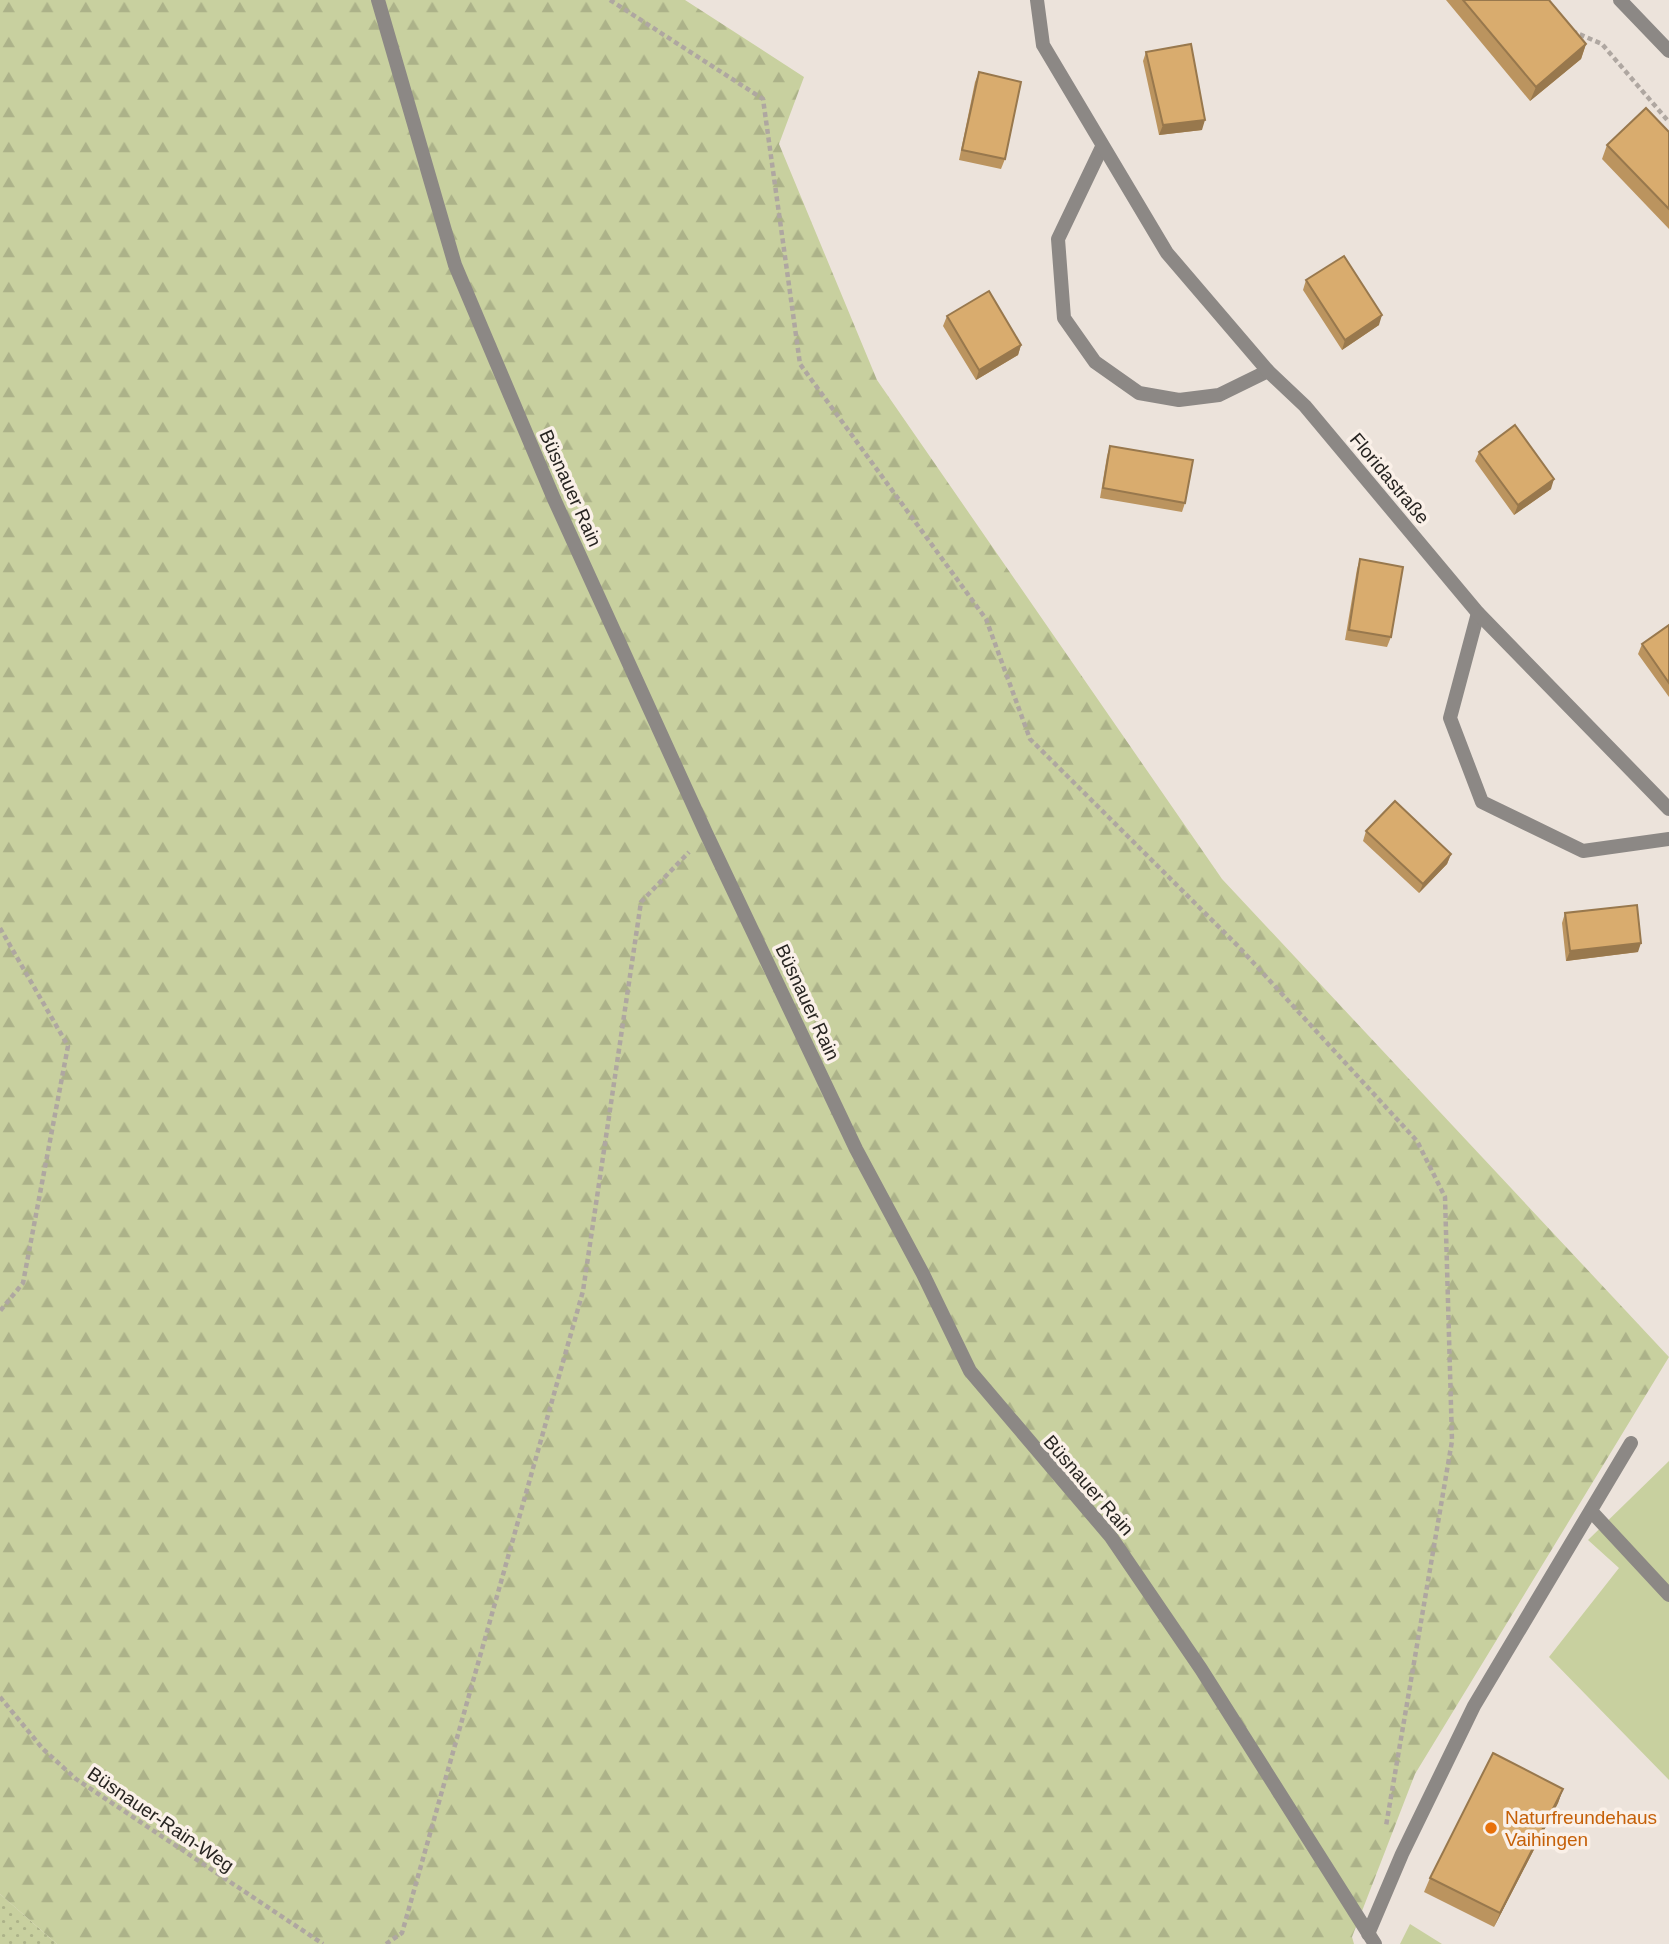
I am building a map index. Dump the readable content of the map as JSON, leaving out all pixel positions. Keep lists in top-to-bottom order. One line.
{"streets":{"street":["Floridastraße","Büsnauer Rain"],"path":["Büsnauer-Rain-Weg"]},"places":["Naturfreundehaus Vaihingen"]}
